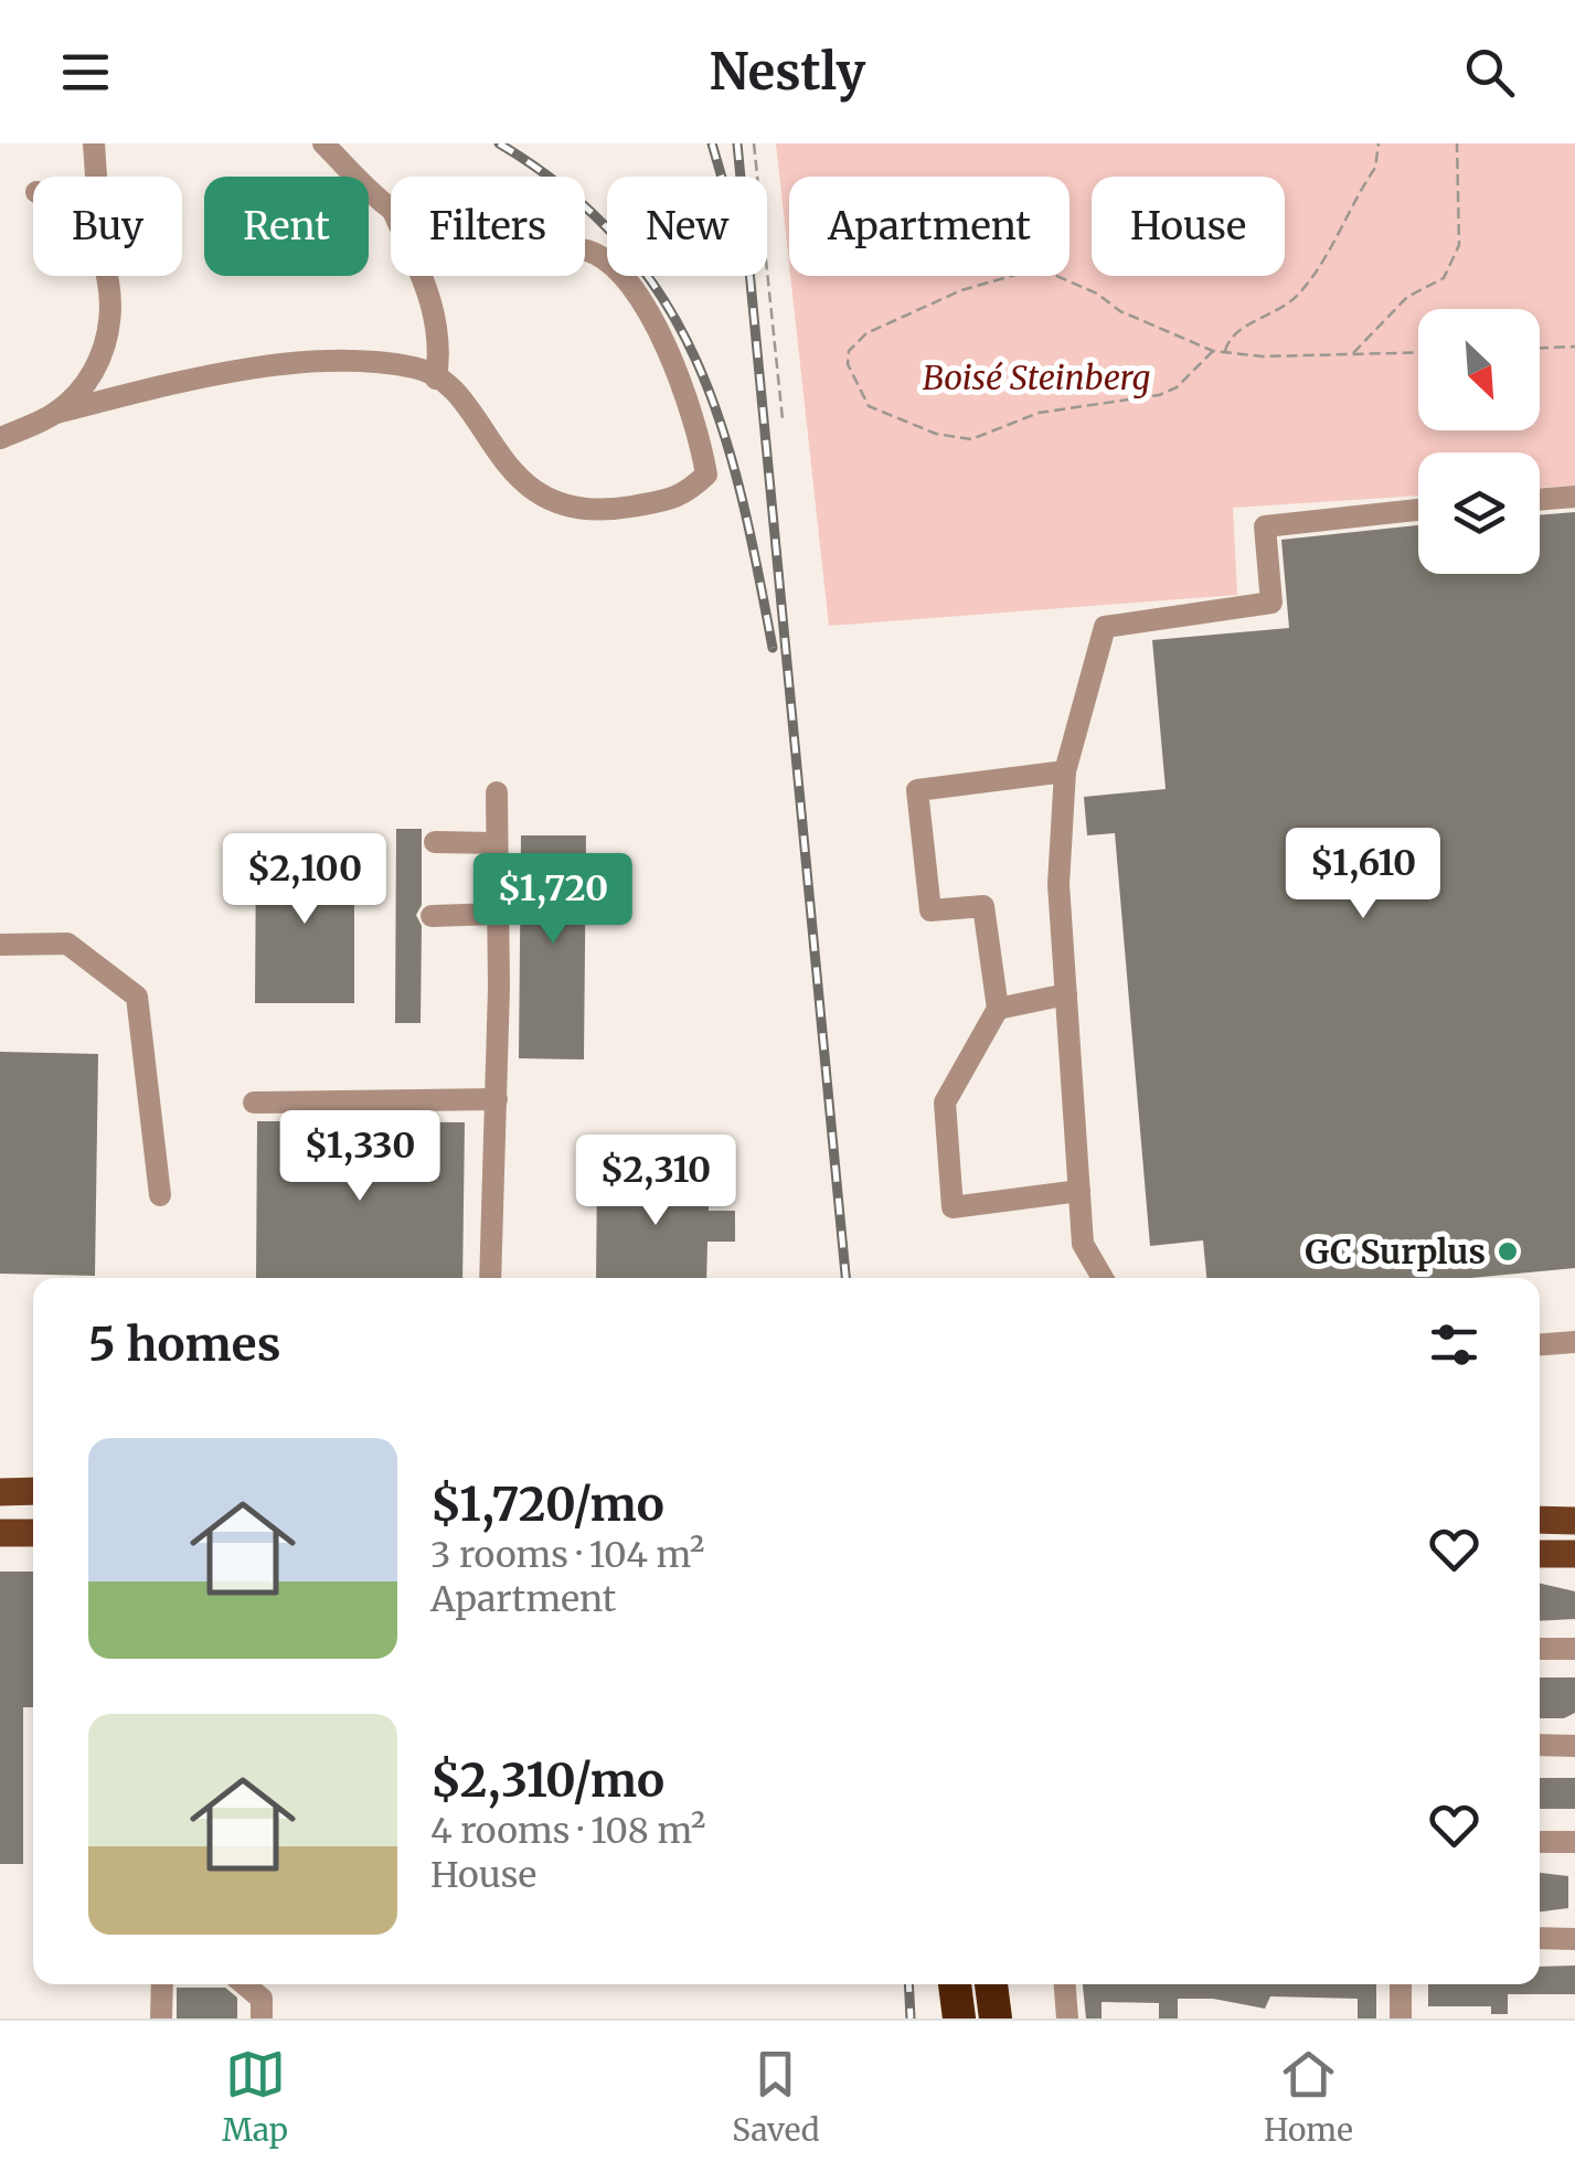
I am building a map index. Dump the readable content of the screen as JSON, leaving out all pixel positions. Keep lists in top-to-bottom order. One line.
{"parks":["Boisé Steinberg"],"places":["GC Surplus"],"north":"bottom right","page":{"header":"Nestly","chip":["Buy","Rent","Filters","New","Apartment","House"],"price":["$1,610","$2,100","$1,720","$1,330","$2,310"],"heading":"5 homes","list":[{"name":"$1,720/mo","note":"3 rooms · 104 m² · Apartment"},{"name":"$2,310/mo","note":"4 rooms · 108 m² · House"}],"tabs":["Map","Saved","Home"]}}
